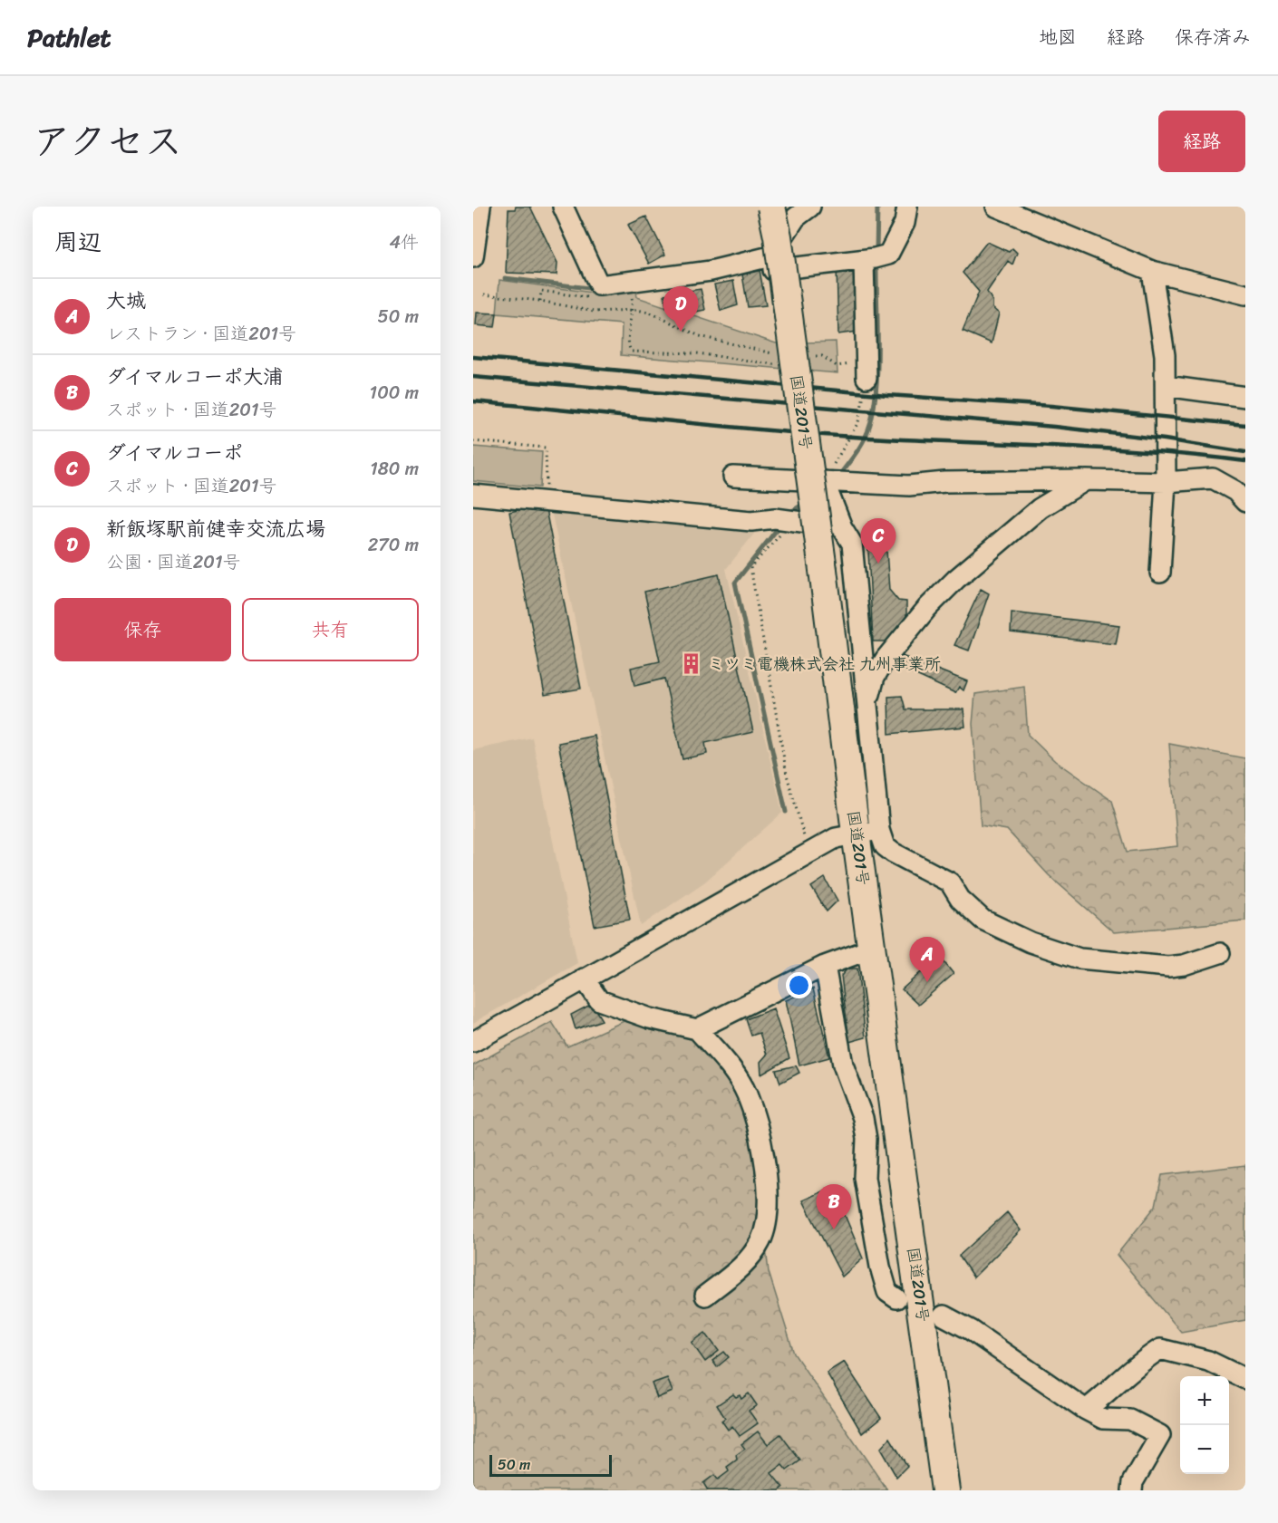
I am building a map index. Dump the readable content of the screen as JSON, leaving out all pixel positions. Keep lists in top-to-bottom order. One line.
{"streets":{"highway":["国道201号"]},"places":{"building":["ミツミ電機株式会社 九州事業所"]},"scale_bar":"50 m","page":{"header":"Pathlet","nav":["地図","経路","保存済み"],"title":"アクセス","buttons":["経路",["保存","共有"]],"heading":["周辺","4件"],"list":[{"mark":"A","name":"大城","note":"レストラン · 国道201号","value":"50 m"},{"mark":"B","name":"ダイマルコーポ大浦","note":"スポット · 国道201号","value":"100 m"},{"mark":"C","name":"ダイマルコーポ","note":"スポット · 国道201号","value":"180 m"},{"mark":"D","name":"新飯塚駅前健幸交流広場","note":"公園 · 国道201号","value":"270 m"}],"pins":["D","C","A","B"],"map_buttons":["+","−"],"scale":"50 m"}}
